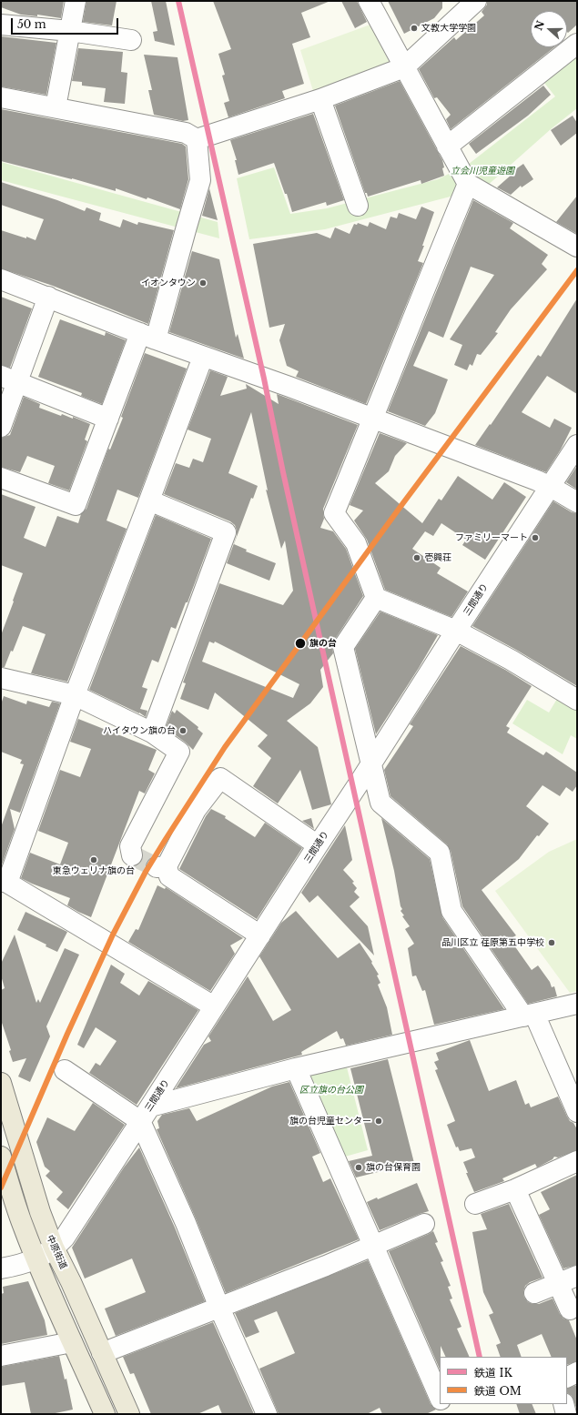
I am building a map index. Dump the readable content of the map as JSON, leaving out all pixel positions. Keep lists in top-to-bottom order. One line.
{"streets":{"main road":["中原街道"],"street":["三間通り"]},"crossings":[["三間通り","中原街道"]],"parks":["立会川児童遊園","区立旗の台公園"],"places":["文教大学学園","イオンタウン","ファミリーマート","壱興荘","旗の台","ハイタウン旗の台","東急ウェリナ旗の台","品川区立 荏原第五中学校","旗の台児童センター","旗の台保育園"],"lines":["rail line IK","rail line OM"],"legend":["鉄道 IK","鉄道 OM"],"scale_bar":"50 m","north":"left"}
